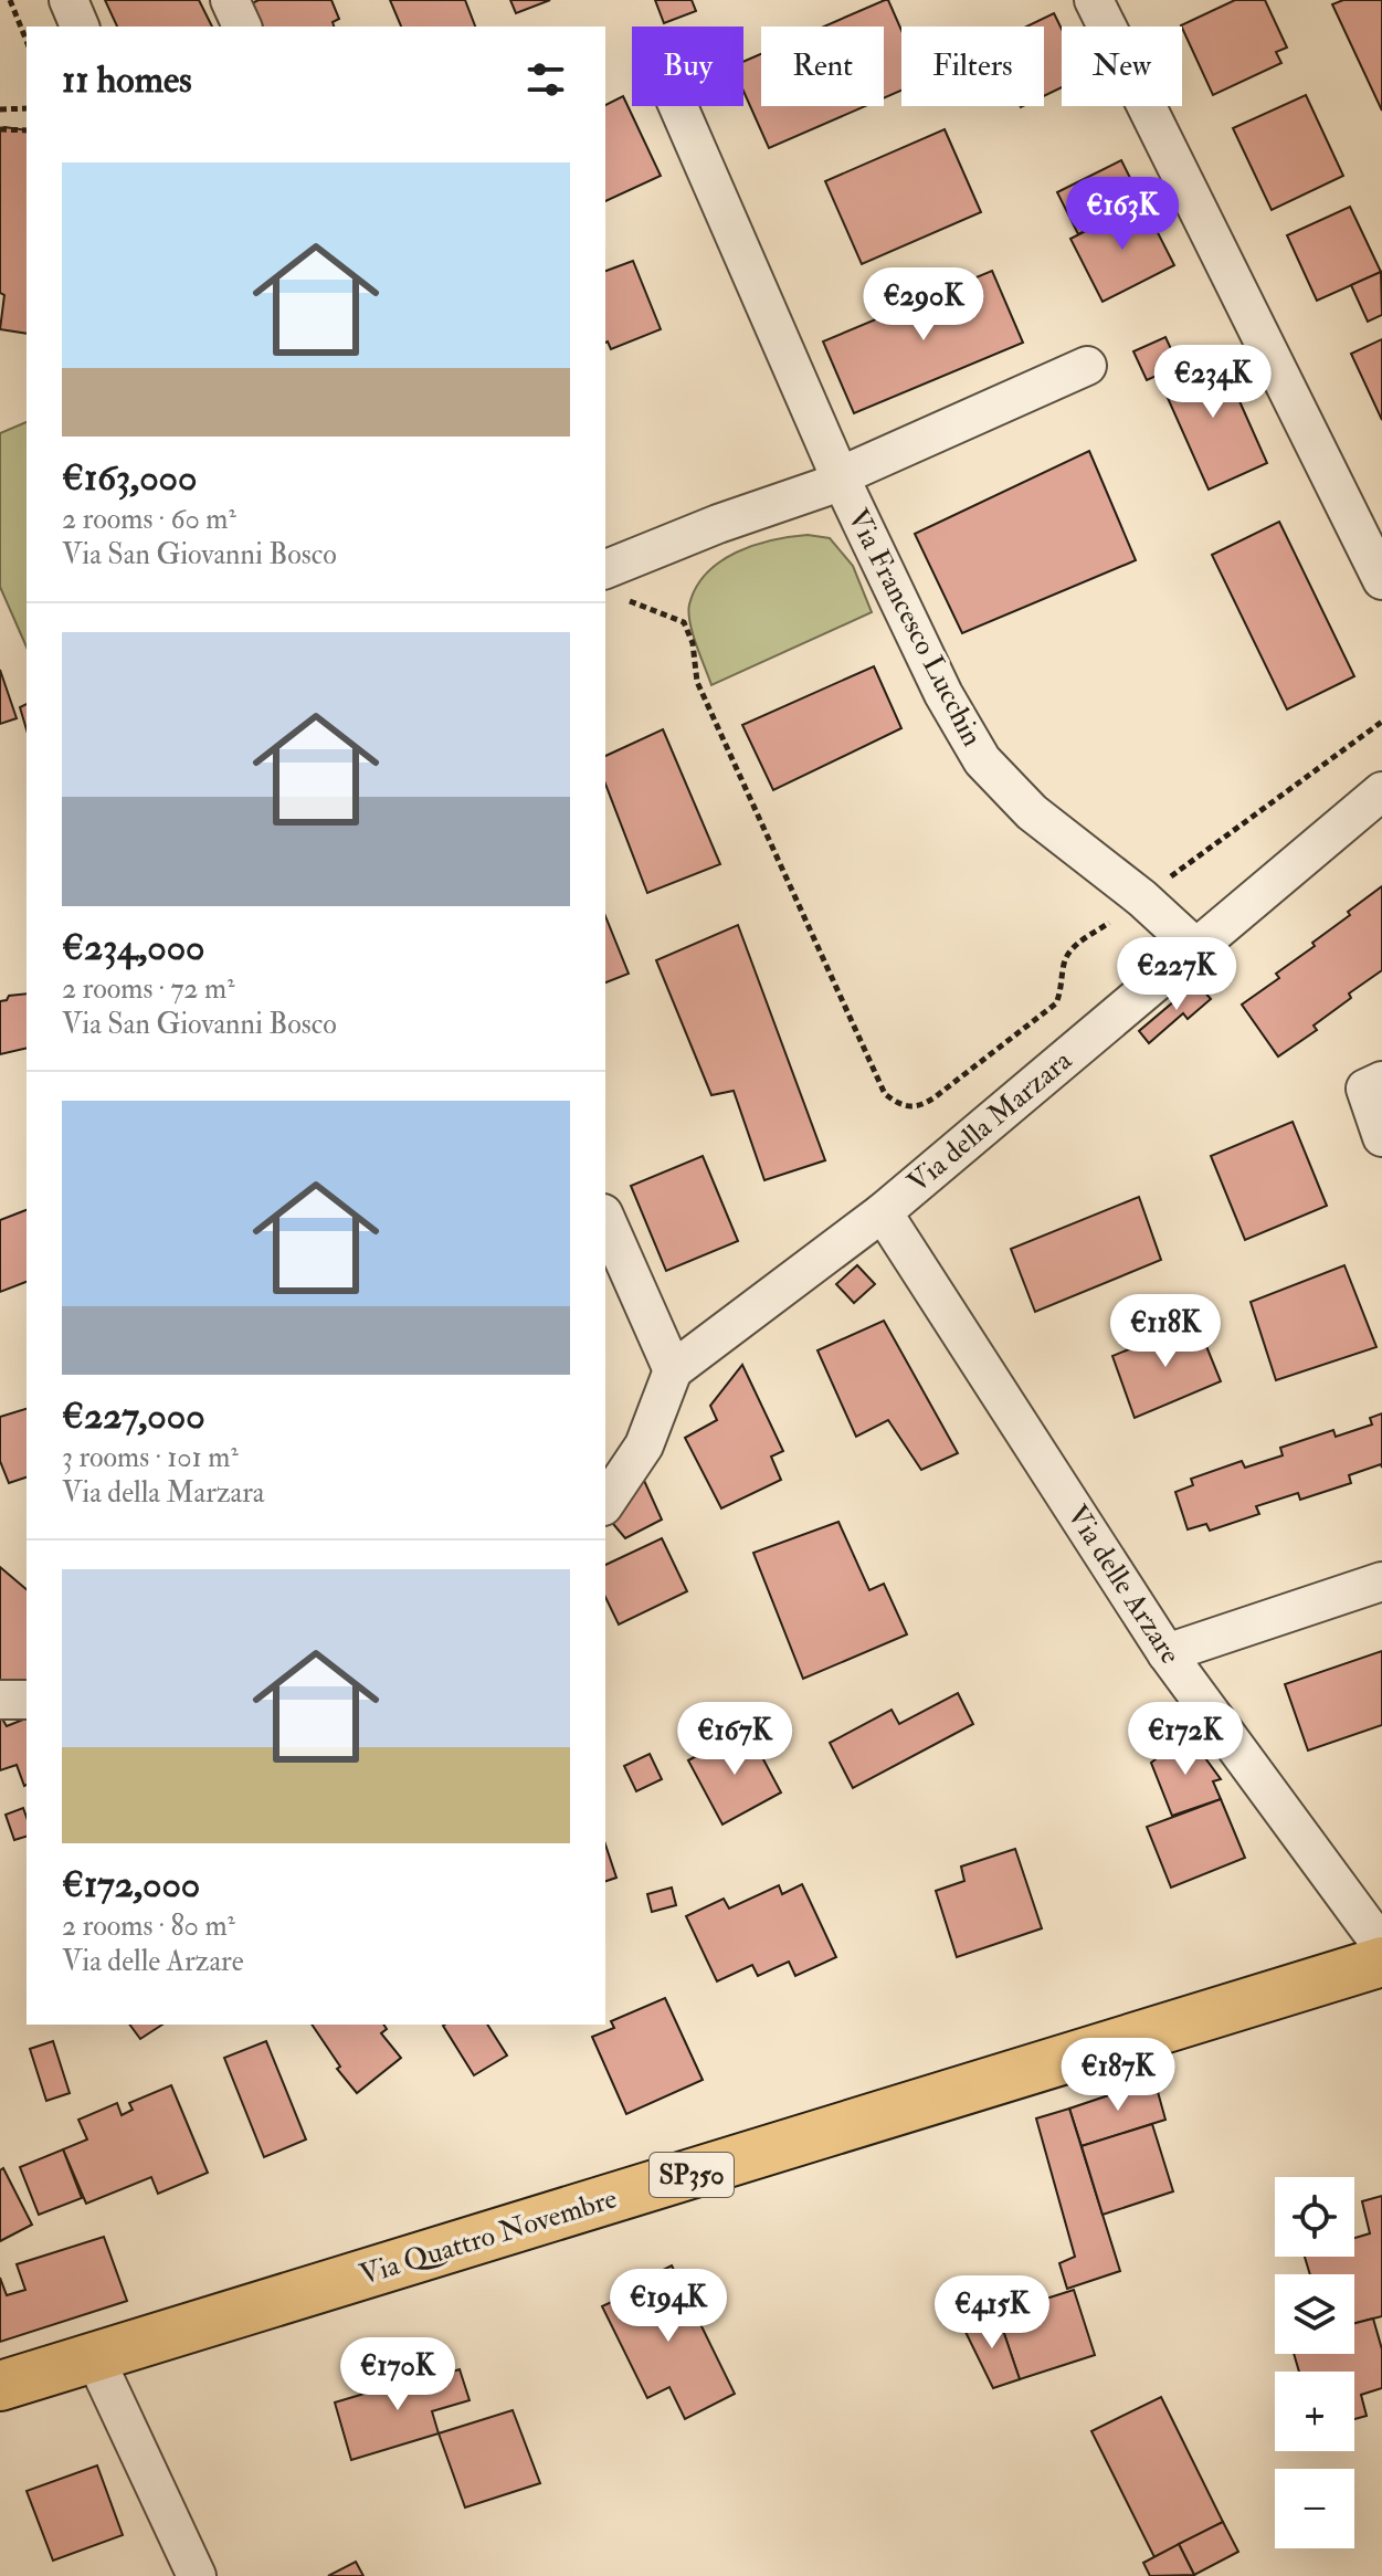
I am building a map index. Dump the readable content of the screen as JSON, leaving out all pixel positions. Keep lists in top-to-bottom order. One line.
{"streets":{"main road":["SP350","Via Quattro Novembre"],"street":["Via Francesco Lucchin","Via della Marzara","Via delle Arzare"]},"crossings":[["Via Francesco Lucchin","Via della Marzara"],["Via della Marzara","Via delle Arzare"]],"page":{"chip":["Buy","Rent","Filters","New"],"heading":"11 homes","list":[{"name":"€163,000","note":"2 rooms · 60 m² · Via San Giovanni Bosco"},{"name":"€234,000","note":"2 rooms · 72 m² · Via San Giovanni Bosco"},{"name":"€227,000","note":"3 rooms · 101 m² · Via della Marzara"},{"name":"€172,000","note":"2 rooms · 80 m² · Via delle Arzare"}],"price":["€163K","€290K","€234K","€227K","€118K","€167K","€172K","€187K","€194K","€415K","€170K"],"map_buttons":["+","−"]}}
